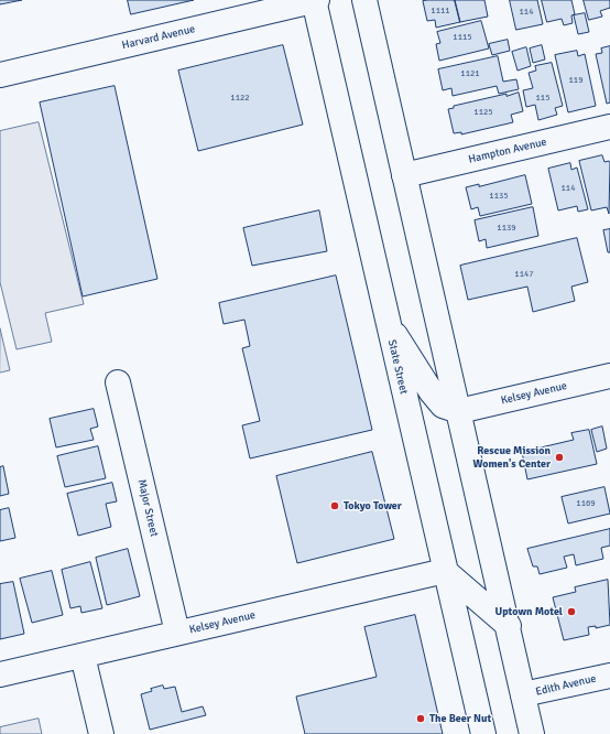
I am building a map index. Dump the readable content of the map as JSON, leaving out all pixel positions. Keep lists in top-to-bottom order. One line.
{"streets":{"main road":["Harvard Avenue","Hampton Avenue","State Street","Kelsey Avenue","Major Street","Edith Avenue"]},"crossings":[["Harvard Avenue","State Street"],["State Street","Kelsey Avenue"],["Kelsey Avenue","Major Street"]],"places":["Rescue Mission Women's Center","Tokyo Tower","Uptown Motel","The Beer Nut"],"house_numbers":["1111","114","1115","1121","119","1122","115","1125","114","1135","1139","1147","1169"]}
